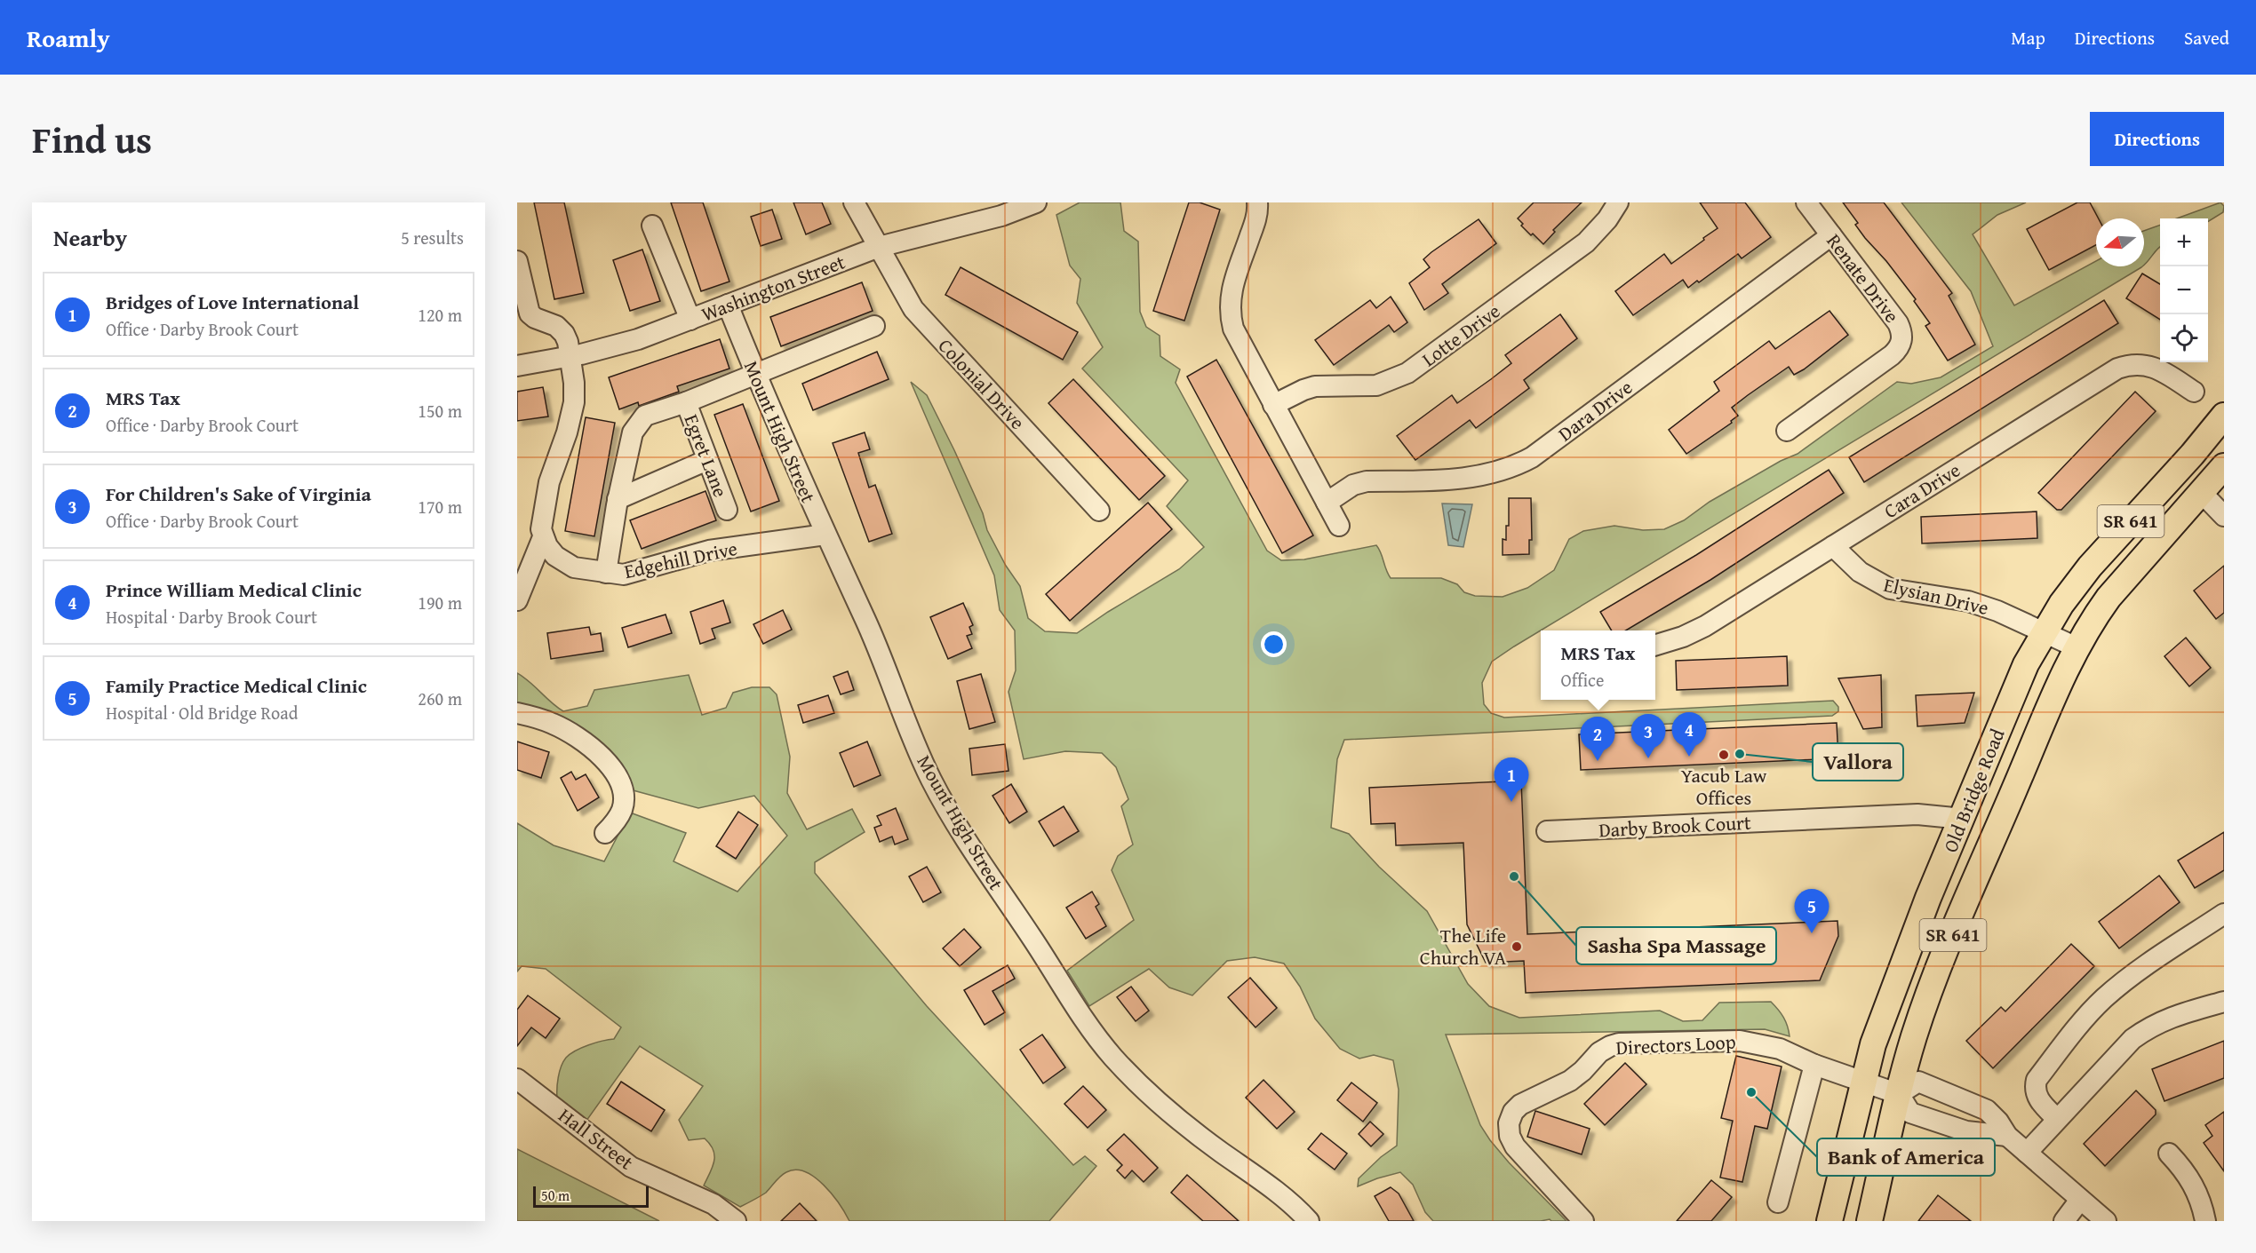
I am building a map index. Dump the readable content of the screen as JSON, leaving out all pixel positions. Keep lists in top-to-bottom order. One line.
{"streets":{"main road":["SR 641","Old Bridge Road"],"street":["Renate Drive","Washington Street","Lotte Drive","Colonial Drive","Dara Drive","Mount High Street","Egret Lane","Cara Drive","Edgehill Drive","Elysian Drive","Darby Brook Court","Directors Loop","Hall Street"]},"crossings":[["Renate Drive","Dara Drive"],["Washington Street","Colonial Drive"],["Washington Street","Mount High Street"],["Mount High Street","Edgehill Drive"],["Cara Drive","Elysian Drive"],["Elysian Drive","Old Bridge Road"],["Old Bridge Road","Darby Brook Court"],["Old Bridge Road","Directors Loop"]],"places":["Vallora","Yacub Law Offices","Sasha Spa Massage","The Life Church VA","Bank of America"],"scale_bar":"50 m","north":"left","page":{"header":"Roamly","nav":["Map","Directions","Saved"],"title":"Find us","buttons":"Directions","heading":["Nearby","5 results"],"map_buttons":["+","−"],"list":[{"mark":"1","name":"Bridges of Love International","note":"Office · Darby Brook Court","value":"120 m"},{"mark":"2","name":"MRS Tax","note":"Office · Darby Brook Court","value":"150 m"},{"mark":"3","name":"For Children's Sake of Virginia","note":"Office · Darby Brook Court","value":"170 m"},{"mark":"4","name":"Prince William Medical Clinic","note":"Hospital · Darby Brook Court","value":"190 m"},{"mark":"5","name":"Family Practice Medical Clinic","note":"Hospital · Old Bridge Road","value":"260 m"}],"popup":["MRS Tax","Office"],"pins":["4","3","2","1","5"],"scale":"50 m"}}
